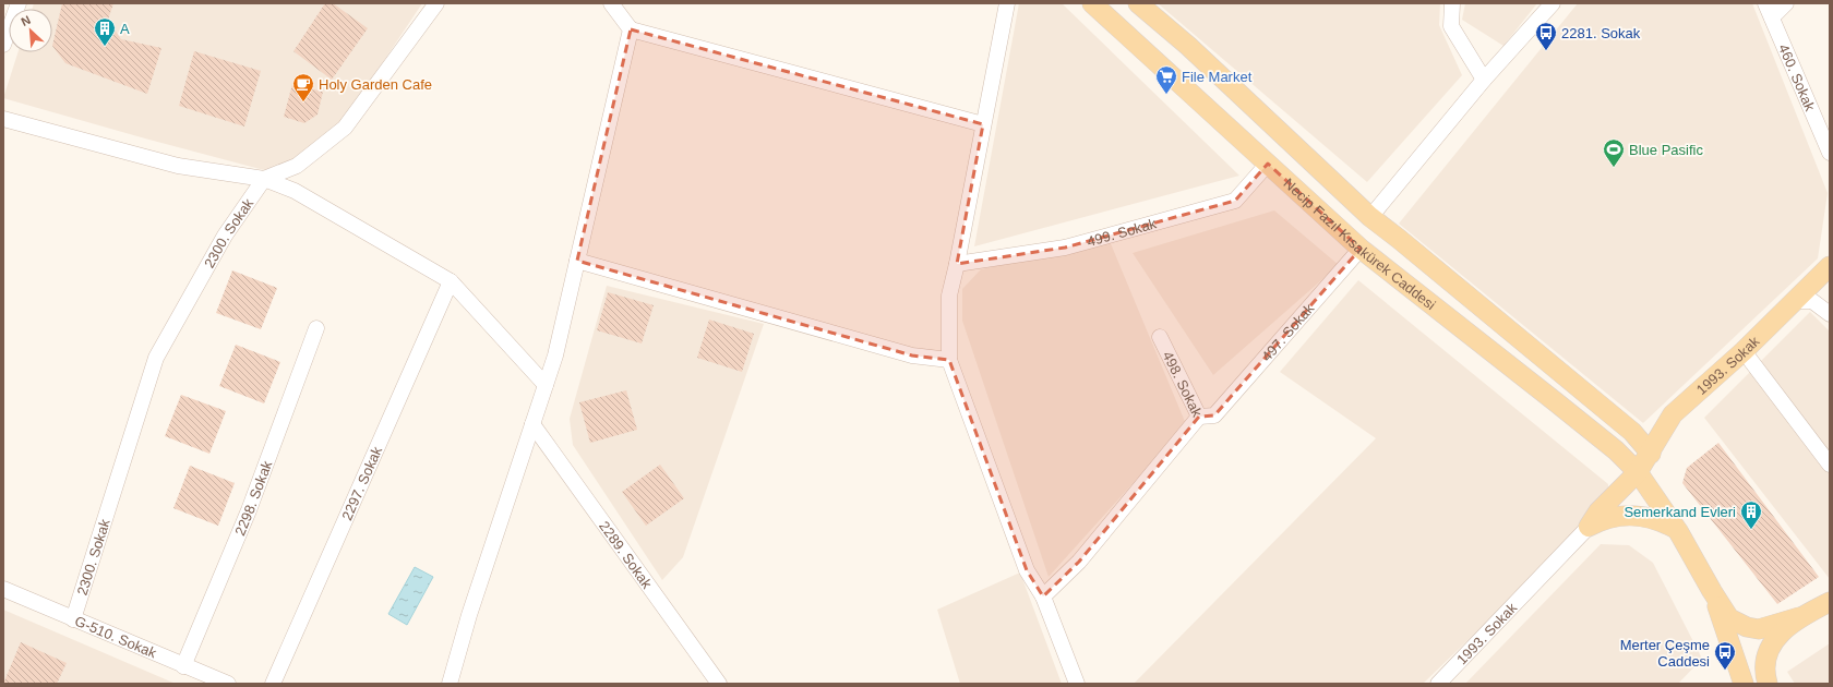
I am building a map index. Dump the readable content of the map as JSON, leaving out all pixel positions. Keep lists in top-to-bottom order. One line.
{"streets":{"main road":["Necip Fazıl Kısakürek Caddesi","1993. Sokak"],"street":["460. Sokak","499. Sokak","2300. Sokak","497. Sokak","498. Sokak","2297. Sokak","2298. Sokak","2289. Sokak","G-510. Sokak"]},"crossings":[["499. Sokak","Necip Fazıl Kısakürek Caddesi"],["2300. Sokak","G-510. Sokak"],["Necip Fazıl Kısakürek Caddesi","497. Sokak"],["Necip Fazıl Kısakürek Caddesi","1993. Sokak"],["497. Sokak","498. Sokak"],["2298. Sokak","G-510. Sokak"]],"places":{"building":["A","Semerkand Evleri"],"bus stop":["2281. Sokak","Merter Çeşme Caddesi"],"supermarket":["File Market"],"cafe":["Holy Garden Cafe"],"sports":["Blue Pasific"]},"north":"top left"}
